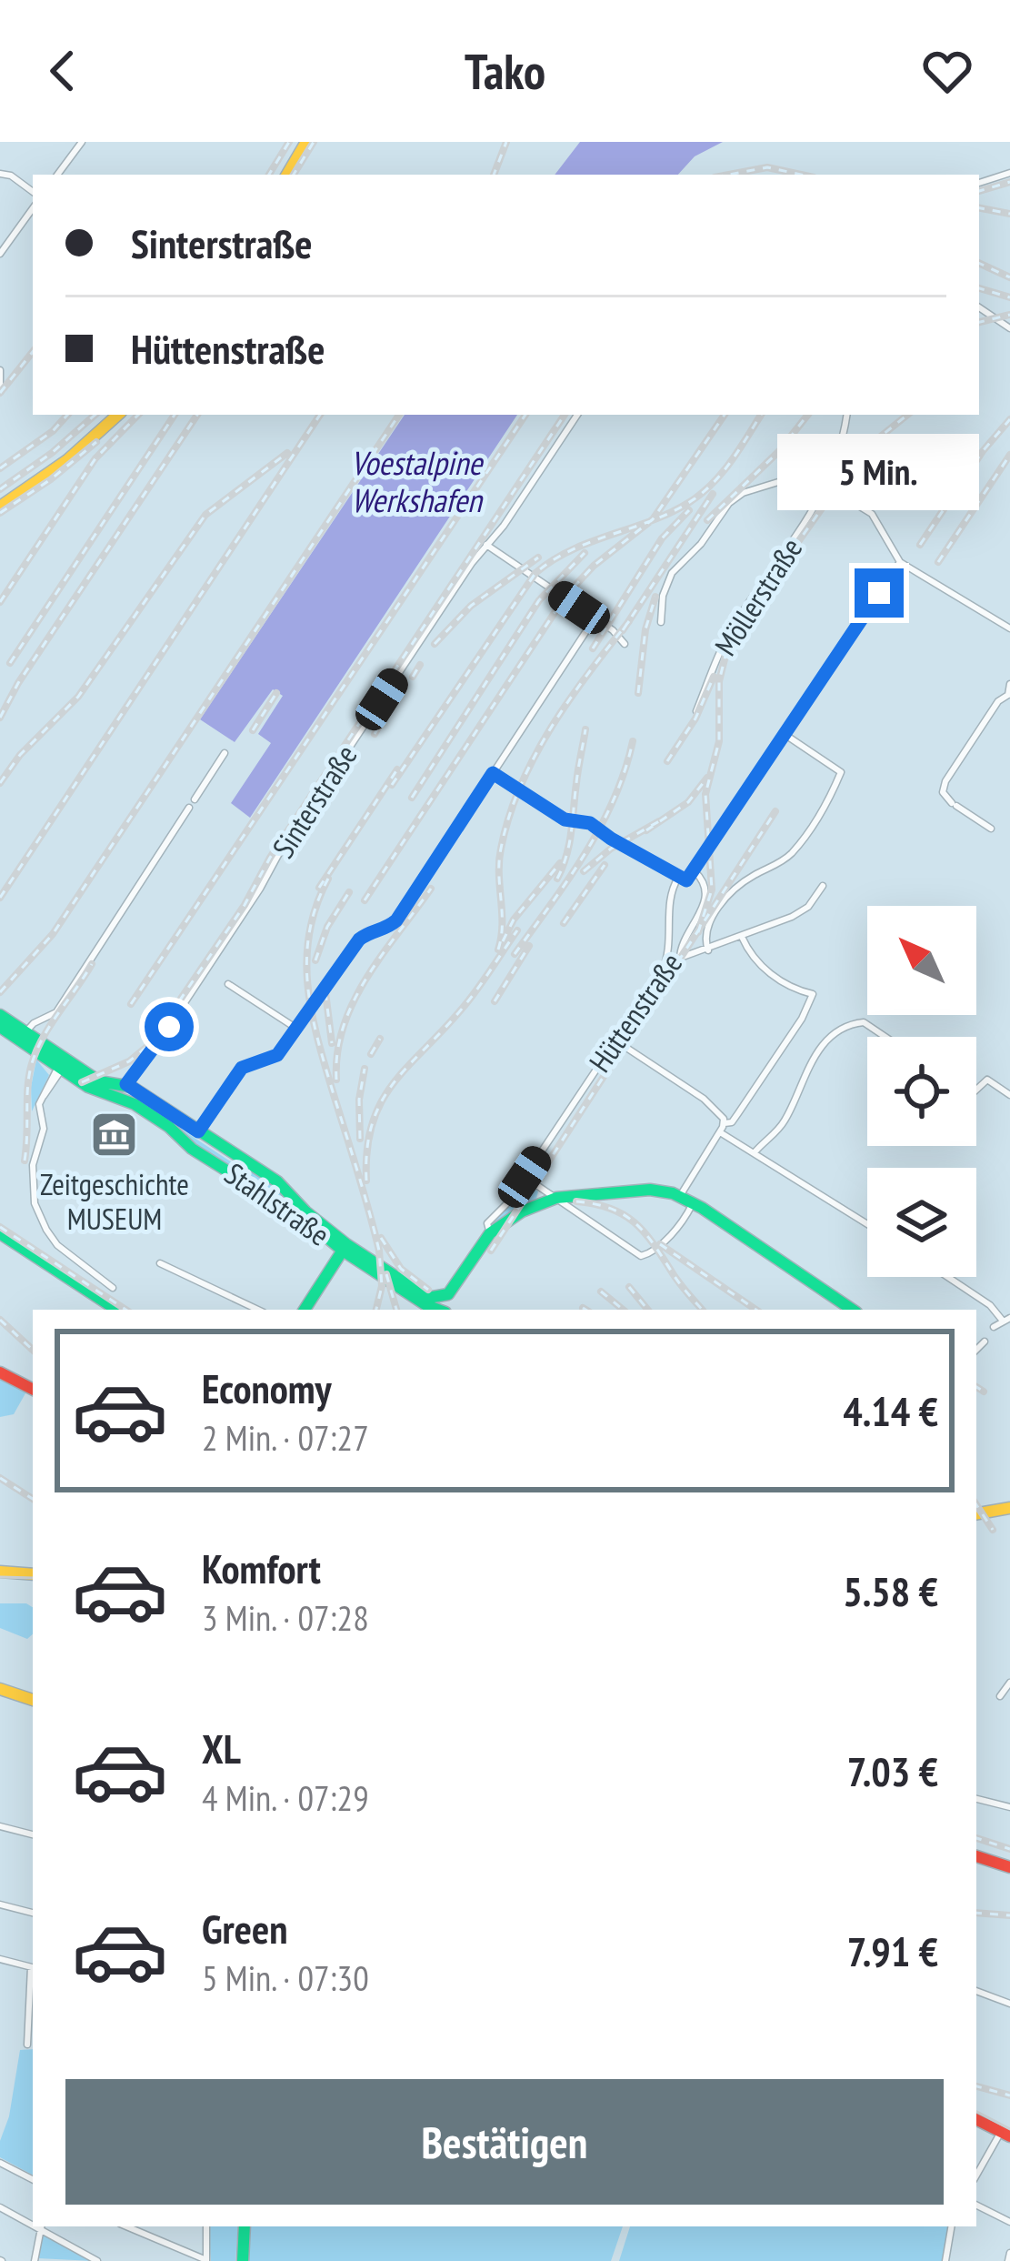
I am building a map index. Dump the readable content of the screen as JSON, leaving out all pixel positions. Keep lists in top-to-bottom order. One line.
{"streets":{"street":["Möllerstraße","Sinterstraße","Hüttenstraße","Stahlstraße"]},"water":["Voestalpine Werkshafen"],"places":{"museum":["Zeitgeschichte MUSEUM"]},"north":"top left","page":{"header":"Tako","banner":["Sinterstraße","Hüttenstraße"],"bubble":"5 Min.","list":[{"name":"Economy","note":"2 Min. · 07:27","value":"4.14 €"},{"name":"Komfort","note":"3 Min. · 07:28","value":"5.58 €"},{"name":"XL","note":"4 Min. · 07:29","value":"7.03 €"},{"name":"Green","note":"5 Min. · 07:30","value":"7.91 €"}],"buttons":"Bestätigen"}}
